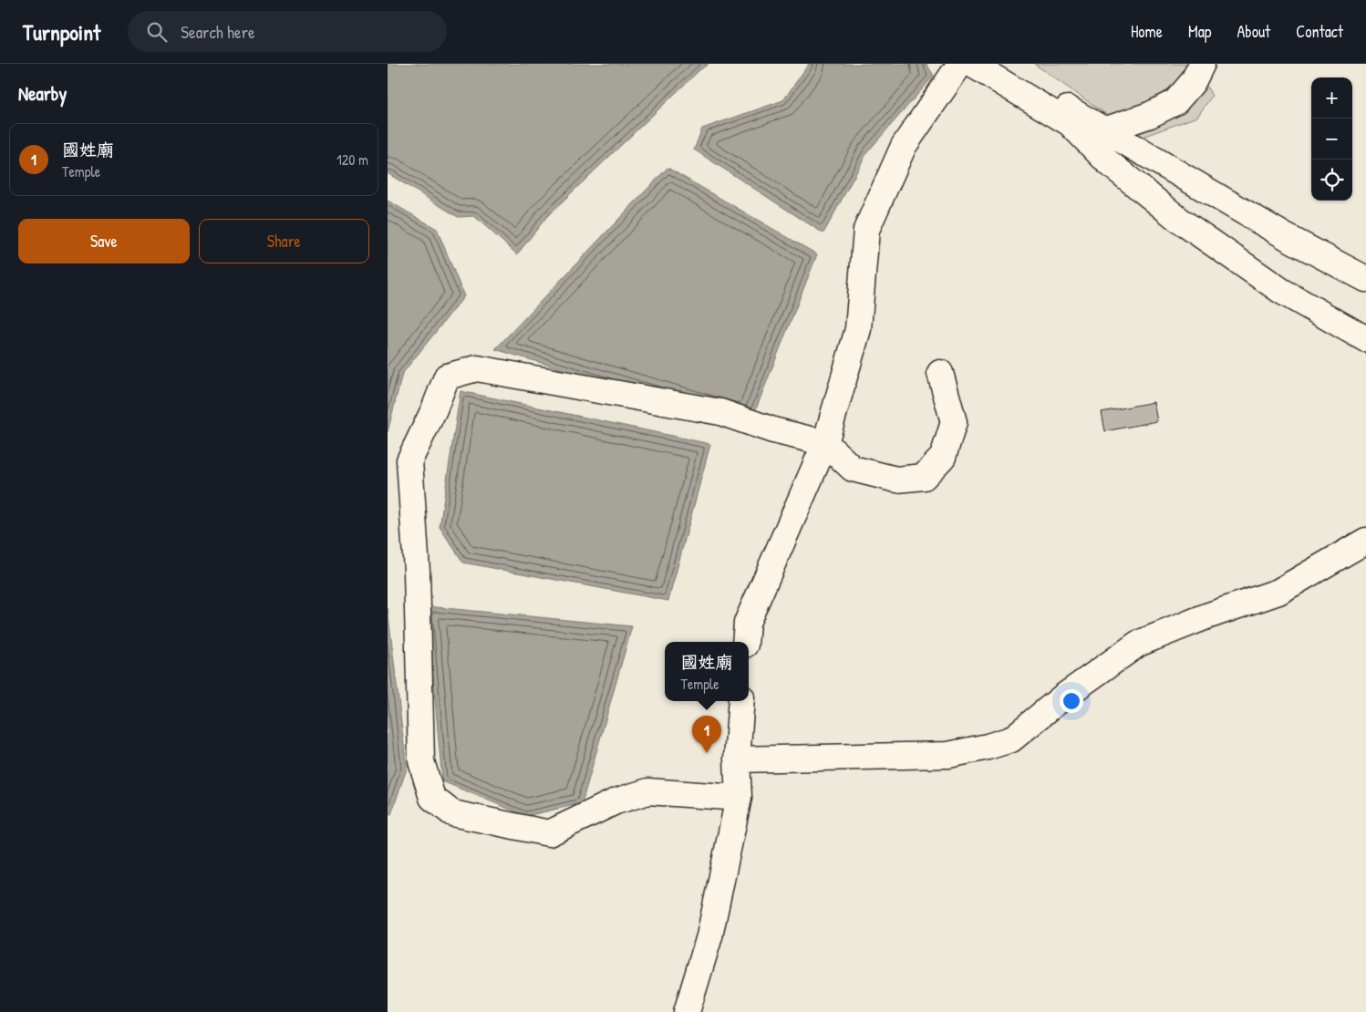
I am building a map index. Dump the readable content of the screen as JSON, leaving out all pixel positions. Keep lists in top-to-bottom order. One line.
{"page":{"header":"Turnpoint","search":"Search here","nav":["Home","Map","About","Contact"],"heading":"Nearby","map_buttons":["+","−"],"list":[{"mark":"1","name":"國姓廟","note":"Temple","value":"120 m"}],"buttons":["Save","Share"],"popup":["國姓廟","Temple"],"pins":"1"}}
